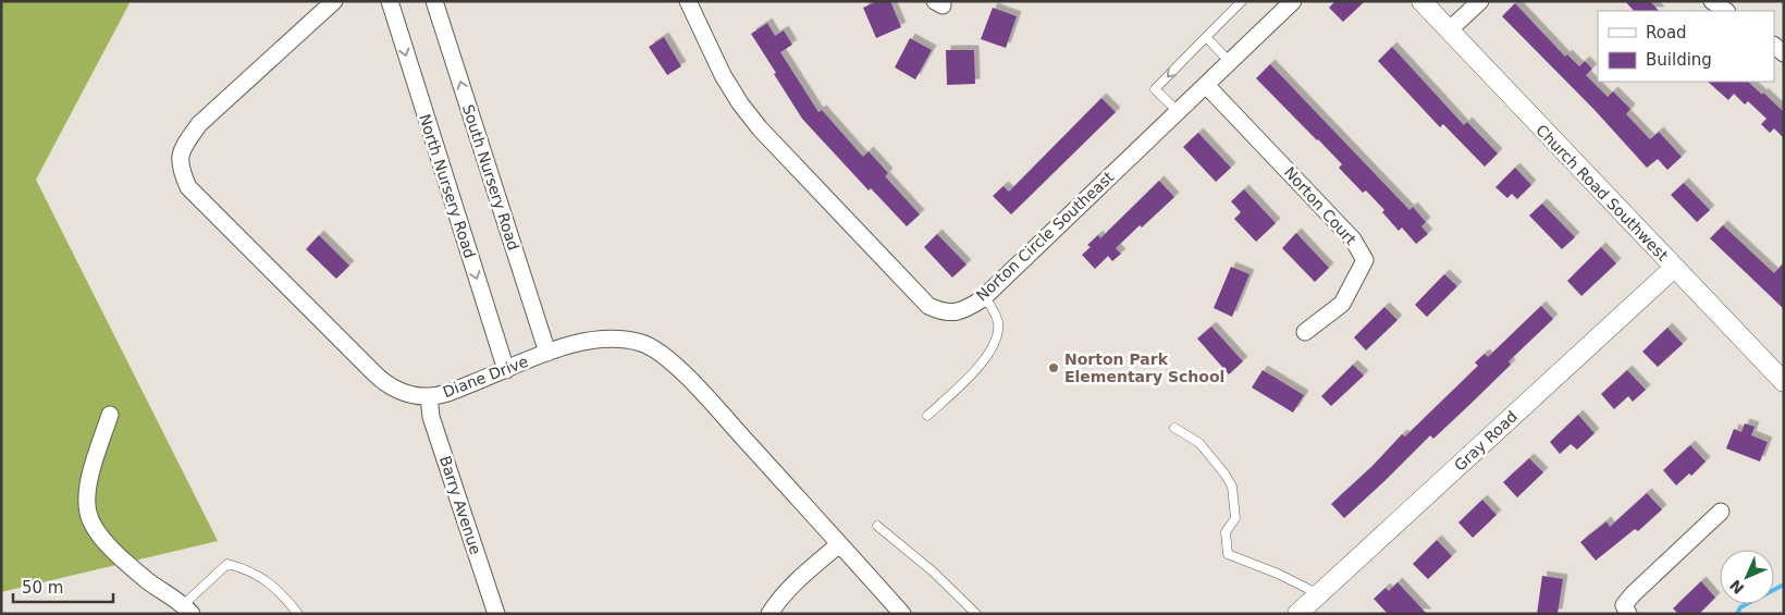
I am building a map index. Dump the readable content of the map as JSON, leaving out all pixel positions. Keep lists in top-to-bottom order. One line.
{"streets":{"street":["South Nursery Road","North Nursery Road","Church Road Southwest","Norton Court","Norton Circle Southeast","Diane Drive","Gray Road","Barry Avenue"]},"crossings":[["South Nursery Road","Diane Drive"],["North Nursery Road","Diane Drive"],["Church Road Southwest","Gray Road"],["Norton Court","Norton Circle Southeast"],["Diane Drive","Barry Avenue"]],"one_way":["South Nursery Road","North Nursery Road"],"places":["Norton Park Elementary School"],"legend":["Road","Building"],"scale_bar":"50 m","north":"bottom left"}
